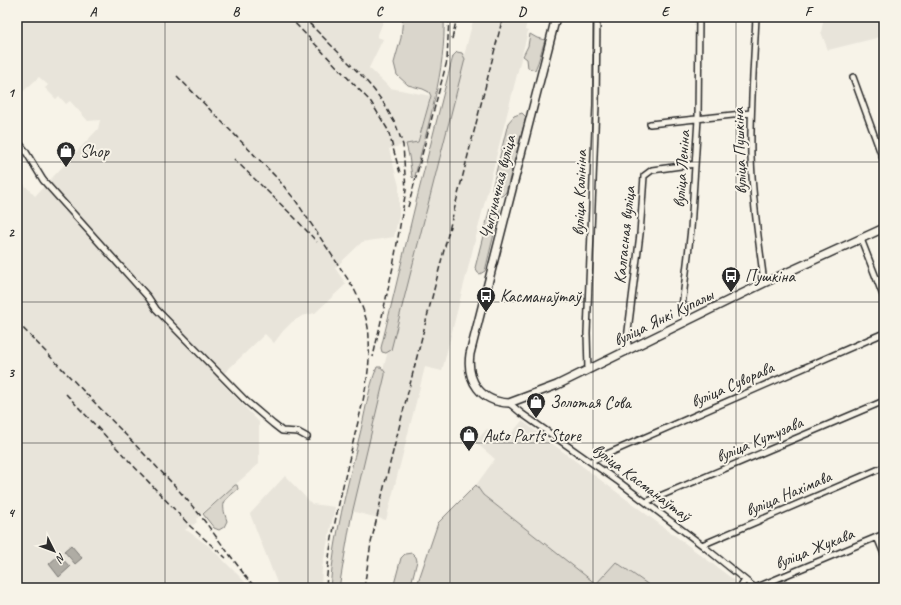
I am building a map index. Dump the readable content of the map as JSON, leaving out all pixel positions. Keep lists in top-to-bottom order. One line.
{"streets":{"street":["вуліца Пушкіна","вуліца Леніна","Чыгуначная вуліца","вуліца Калініна","Калгасная вуліца","вуліца Янкі Купалы","вуліца Суворава","вуліца Кутузава","вуліца Касманаўтаў","вуліца Нахімава","вуліца Жукава"]},"crossings":[["вуліца Пушкіна","вуліца Янкі Купалы"],["вуліца Леніна","Калгасная вуліца"],["вуліца Леніна","вуліца Янкі Купалы"],["Чыгуначная вуліца","вуліца Янкі Купалы"],["Чыгуначная вуліца","вуліца Касманаўтаў"],["вуліца Калініна","вуліца Янкі Купалы"],["Калгасная вуліца","вуліца Янкі Купалы"],["вуліца Янкі Купалы","вуліца Касманаўтаў"],["вуліца Суворава","вуліца Касманаўтаў"],["вуліца Кутузава","вуліца Касманаўтаў"],["вуліца Касманаўтаў","вуліца Нахімава"],["вуліца Касманаўтаў","вуліца Жукава"]],"places":{"shop":["Shop","Золотая Сова","Auto Parts Store"],"bus stop":["Пушкіна","Касманаўтаў"]},"north":"bottom right","grid":{"columns":["A","B","C","D","E","F"],"rows":["1","2","3","4"]}}
